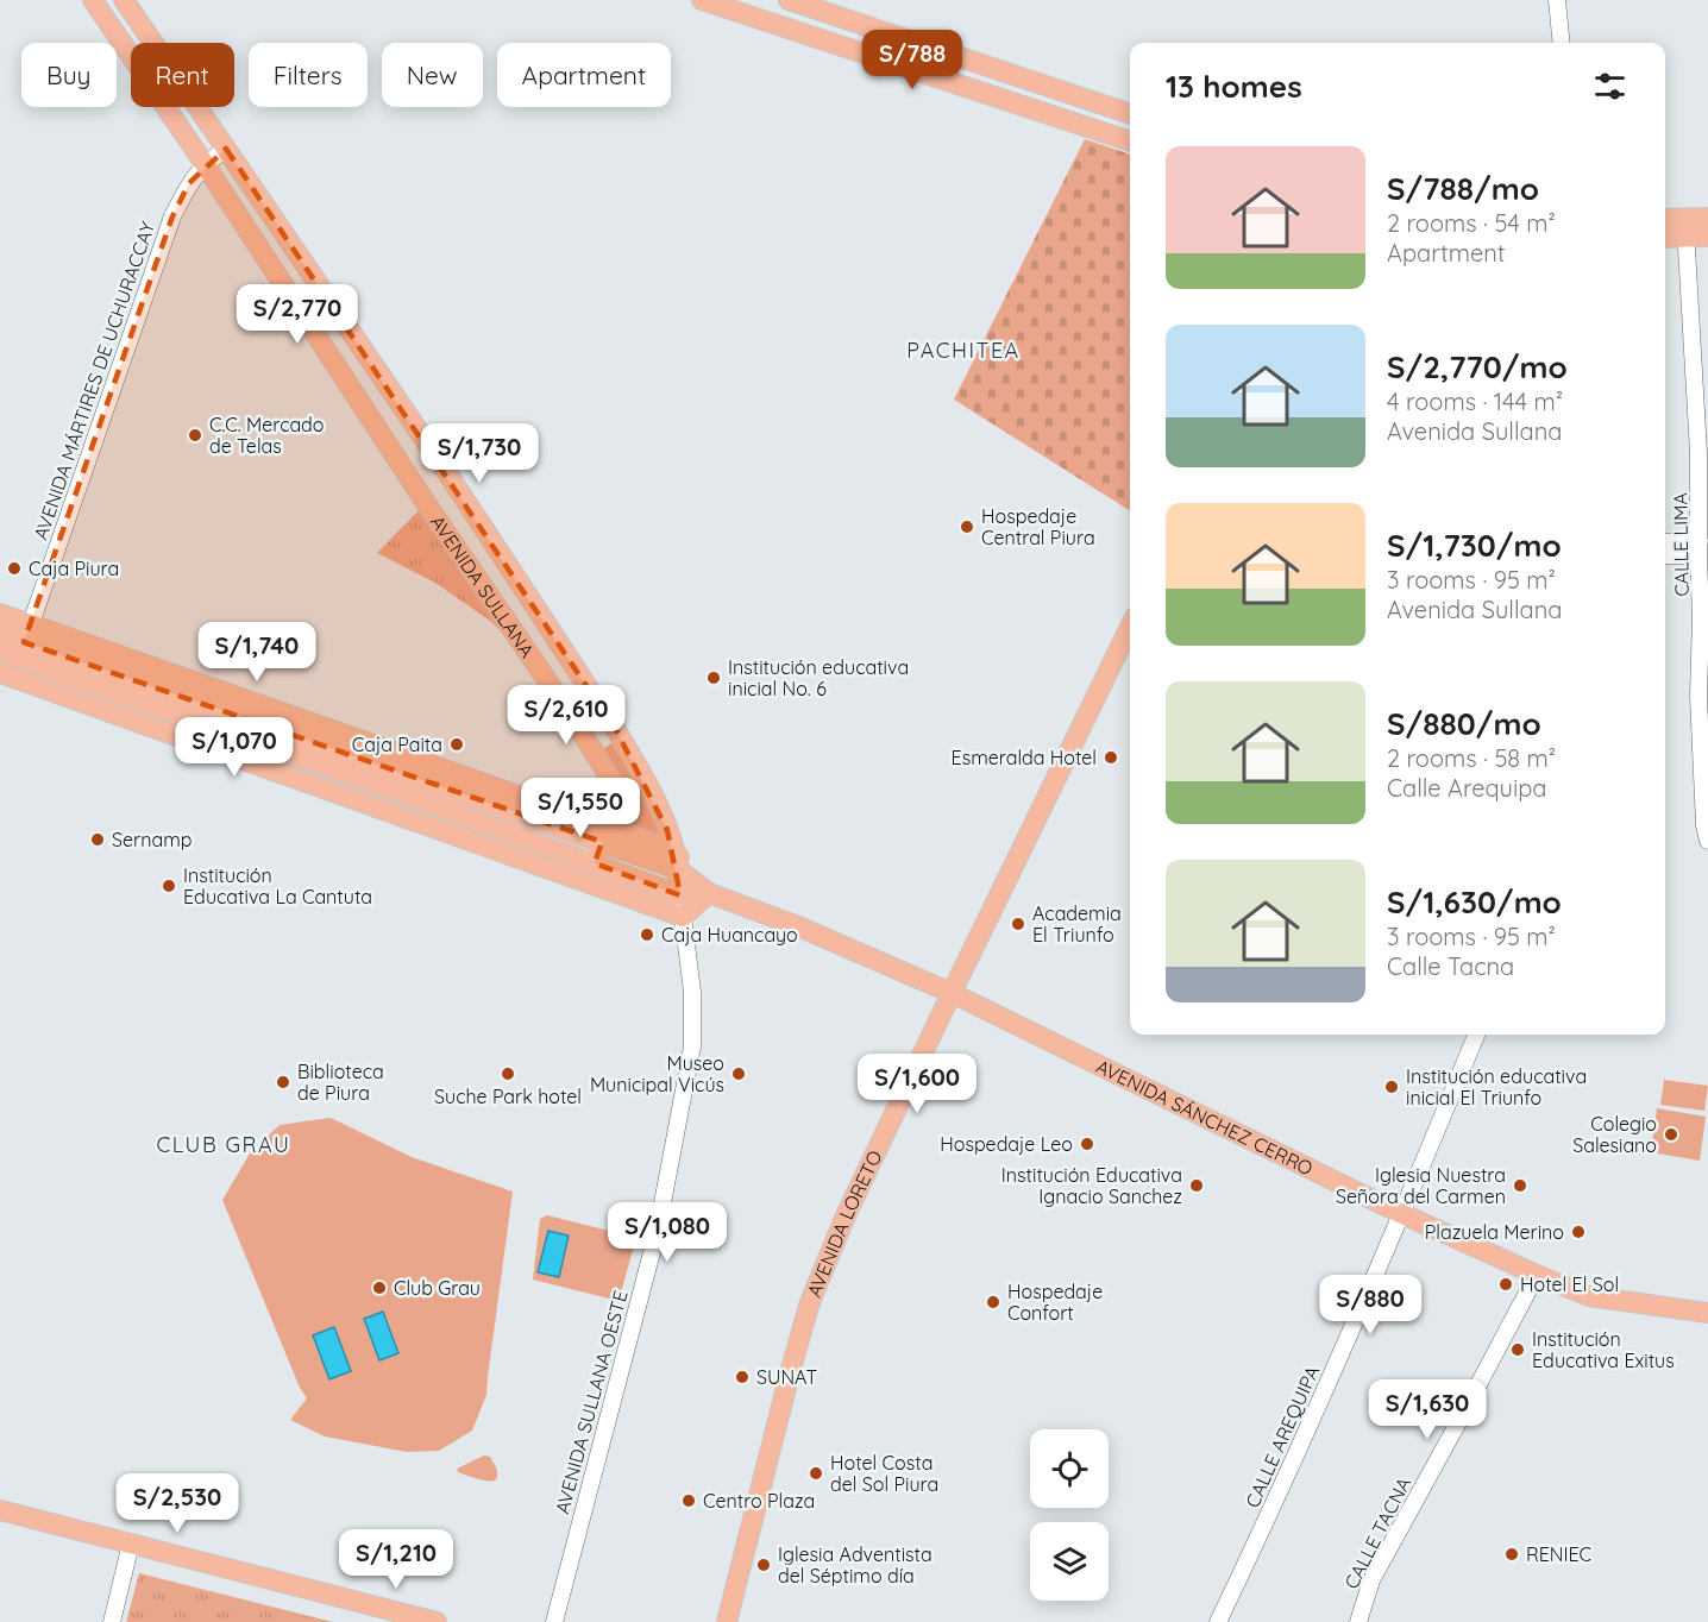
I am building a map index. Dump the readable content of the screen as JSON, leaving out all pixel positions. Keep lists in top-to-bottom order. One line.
{"streets":{"main road":["AVENIDA SULLANA","AVENIDA SÁNCHEZ CERRO","AVENIDA LORETO"],"street":["AVENIDA MÁRTIRES DE UCHURACCAY","CALLE LIMA","AVENIDA SULLANA OESTE","CALLE AREQUIPA","CALLE TACNA"]},"crossings":[["AVENIDA MÁRTIRES DE UCHURACCAY","AVENIDA SULLANA"],["AVENIDA MÁRTIRES DE UCHURACCAY","AVENIDA SÁNCHEZ CERRO"],["AVENIDA SULLANA","AVENIDA SÁNCHEZ CERRO"],["AVENIDA SULLANA","AVENIDA SULLANA OESTE"],["AVENIDA SÁNCHEZ CERRO","AVENIDA LORETO"],["AVENIDA SÁNCHEZ CERRO","AVENIDA SULLANA OESTE"],["AVENIDA SÁNCHEZ CERRO","CALLE AREQUIPA"],["AVENIDA SÁNCHEZ CERRO","CALLE TACNA"]],"districts":["PACHITEA","CLUB GRAU"],"places":["C.C. Mercado de Telas","Hospedaje Central Piura","Caja Piura","Institución educativa inicial No. 6","Caja Paita","Esmeralda Hotel","Sernamp","Institución Educativa La Cantuta","Academia El Triunfo","Caja Huancayo","Suche Park hotel","Museo Municipal Vicús","Biblioteca de Piura","Institución educativa inicial El Triunfo","Colegio Salesiano","Hospedaje Leo","Institución Educativa Ignacio Sanchez","Iglesia Nuestra Señora del Carmen","Plazuela Merino","Hotel El Sol","Club Grau","Hospedaje Confort","Institución Educativa Exitus","SUNAT","Hotel Costa del Sol Piura","Centro Plaza","RENIEC","Iglesia Adventista del Séptimo día"],"page":{"price":["S/788","S/2,770","S/1,730","S/1,740","S/2,610","S/1,070","S/1,550","S/1,600","S/1,080","S/880","S/1,630","S/2,530","S/1,210"],"chip":["Buy","Rent","Filters","New","Apartment"],"heading":"13 homes","list":[{"name":"S/788/mo","note":"2 rooms · 54 m² · Apartment"},{"name":"S/2,770/mo","note":"4 rooms · 144 m² · Avenida Sullana"},{"name":"S/1,730/mo","note":"3 rooms · 95 m² · Avenida Sullana"},{"name":"S/880/mo","note":"2 rooms · 58 m² · Calle Arequipa"},{"name":"S/1,630/mo","note":"3 rooms · 95 m² · Calle Tacna"}]}}
